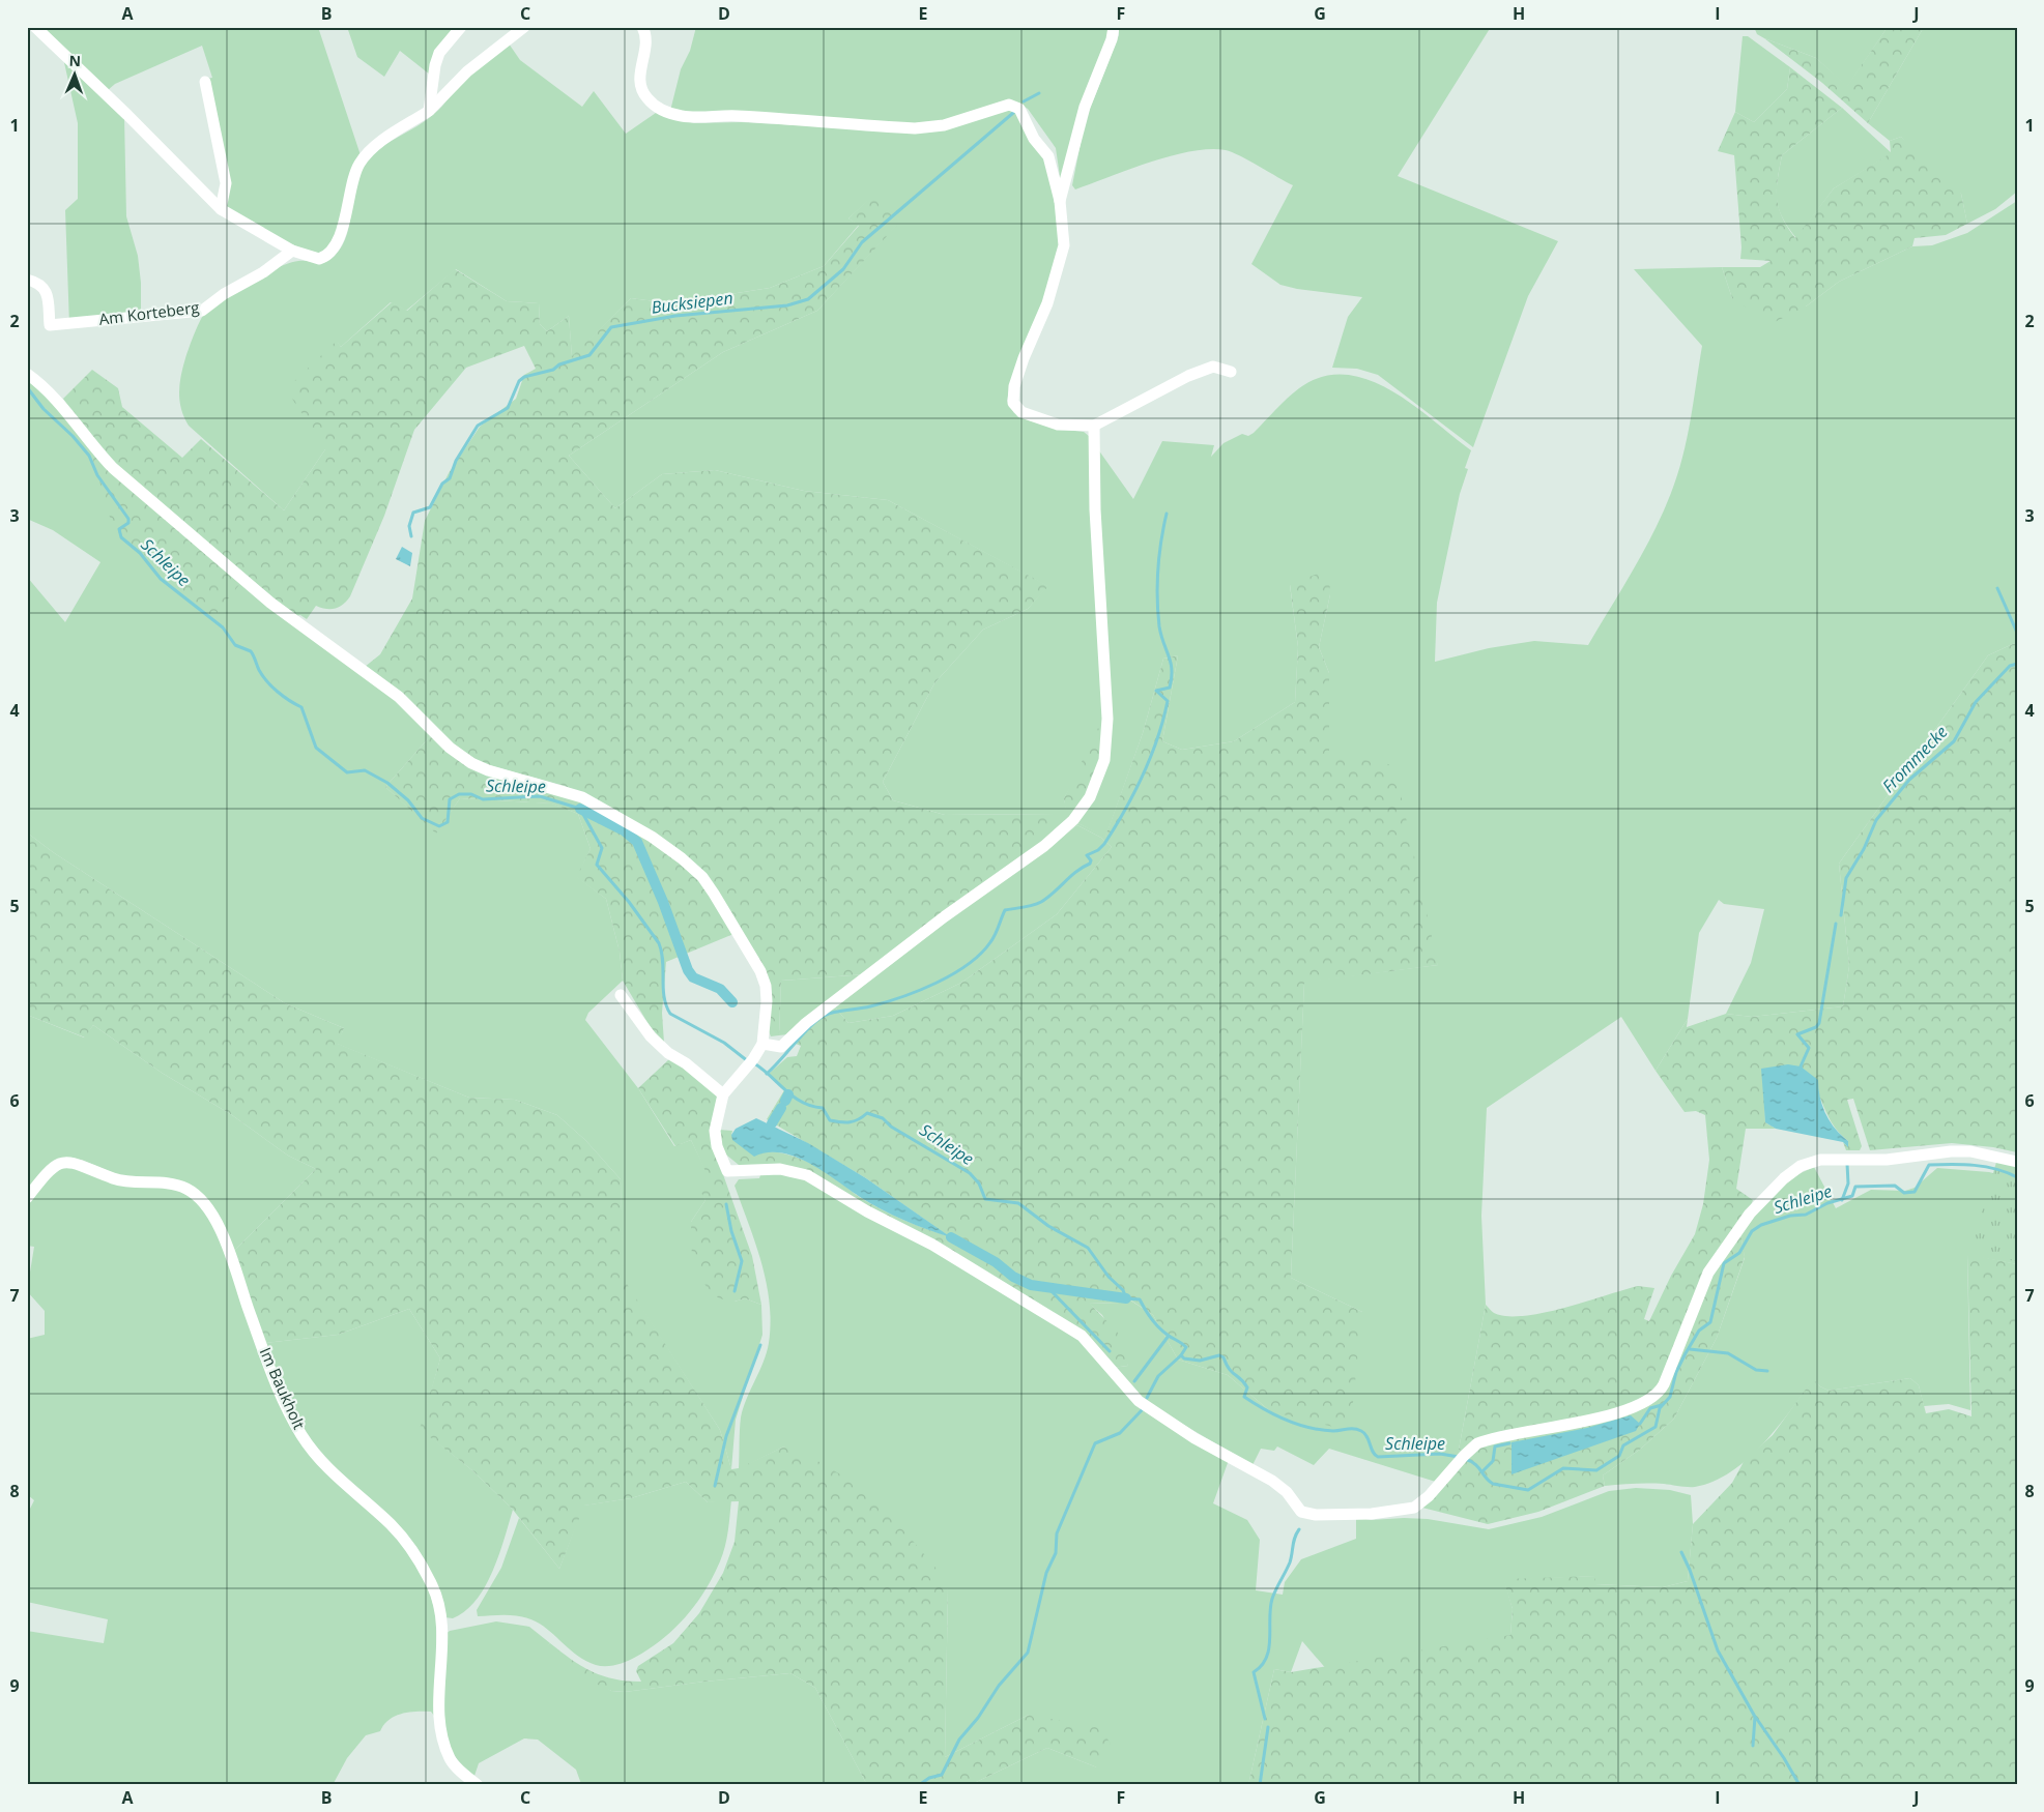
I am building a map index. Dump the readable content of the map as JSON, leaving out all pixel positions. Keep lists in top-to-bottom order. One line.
{"streets":{"street":["Am Korteberg","Im Baukholt"]},"water":["Bucksiepen","Schleipe","Frommecke"],"north":"top","grid":{"columns":["A","B","C","D","E","F","G","H","I","J"],"rows":["1","2","3","4","5","6","7","8","9"]}}
